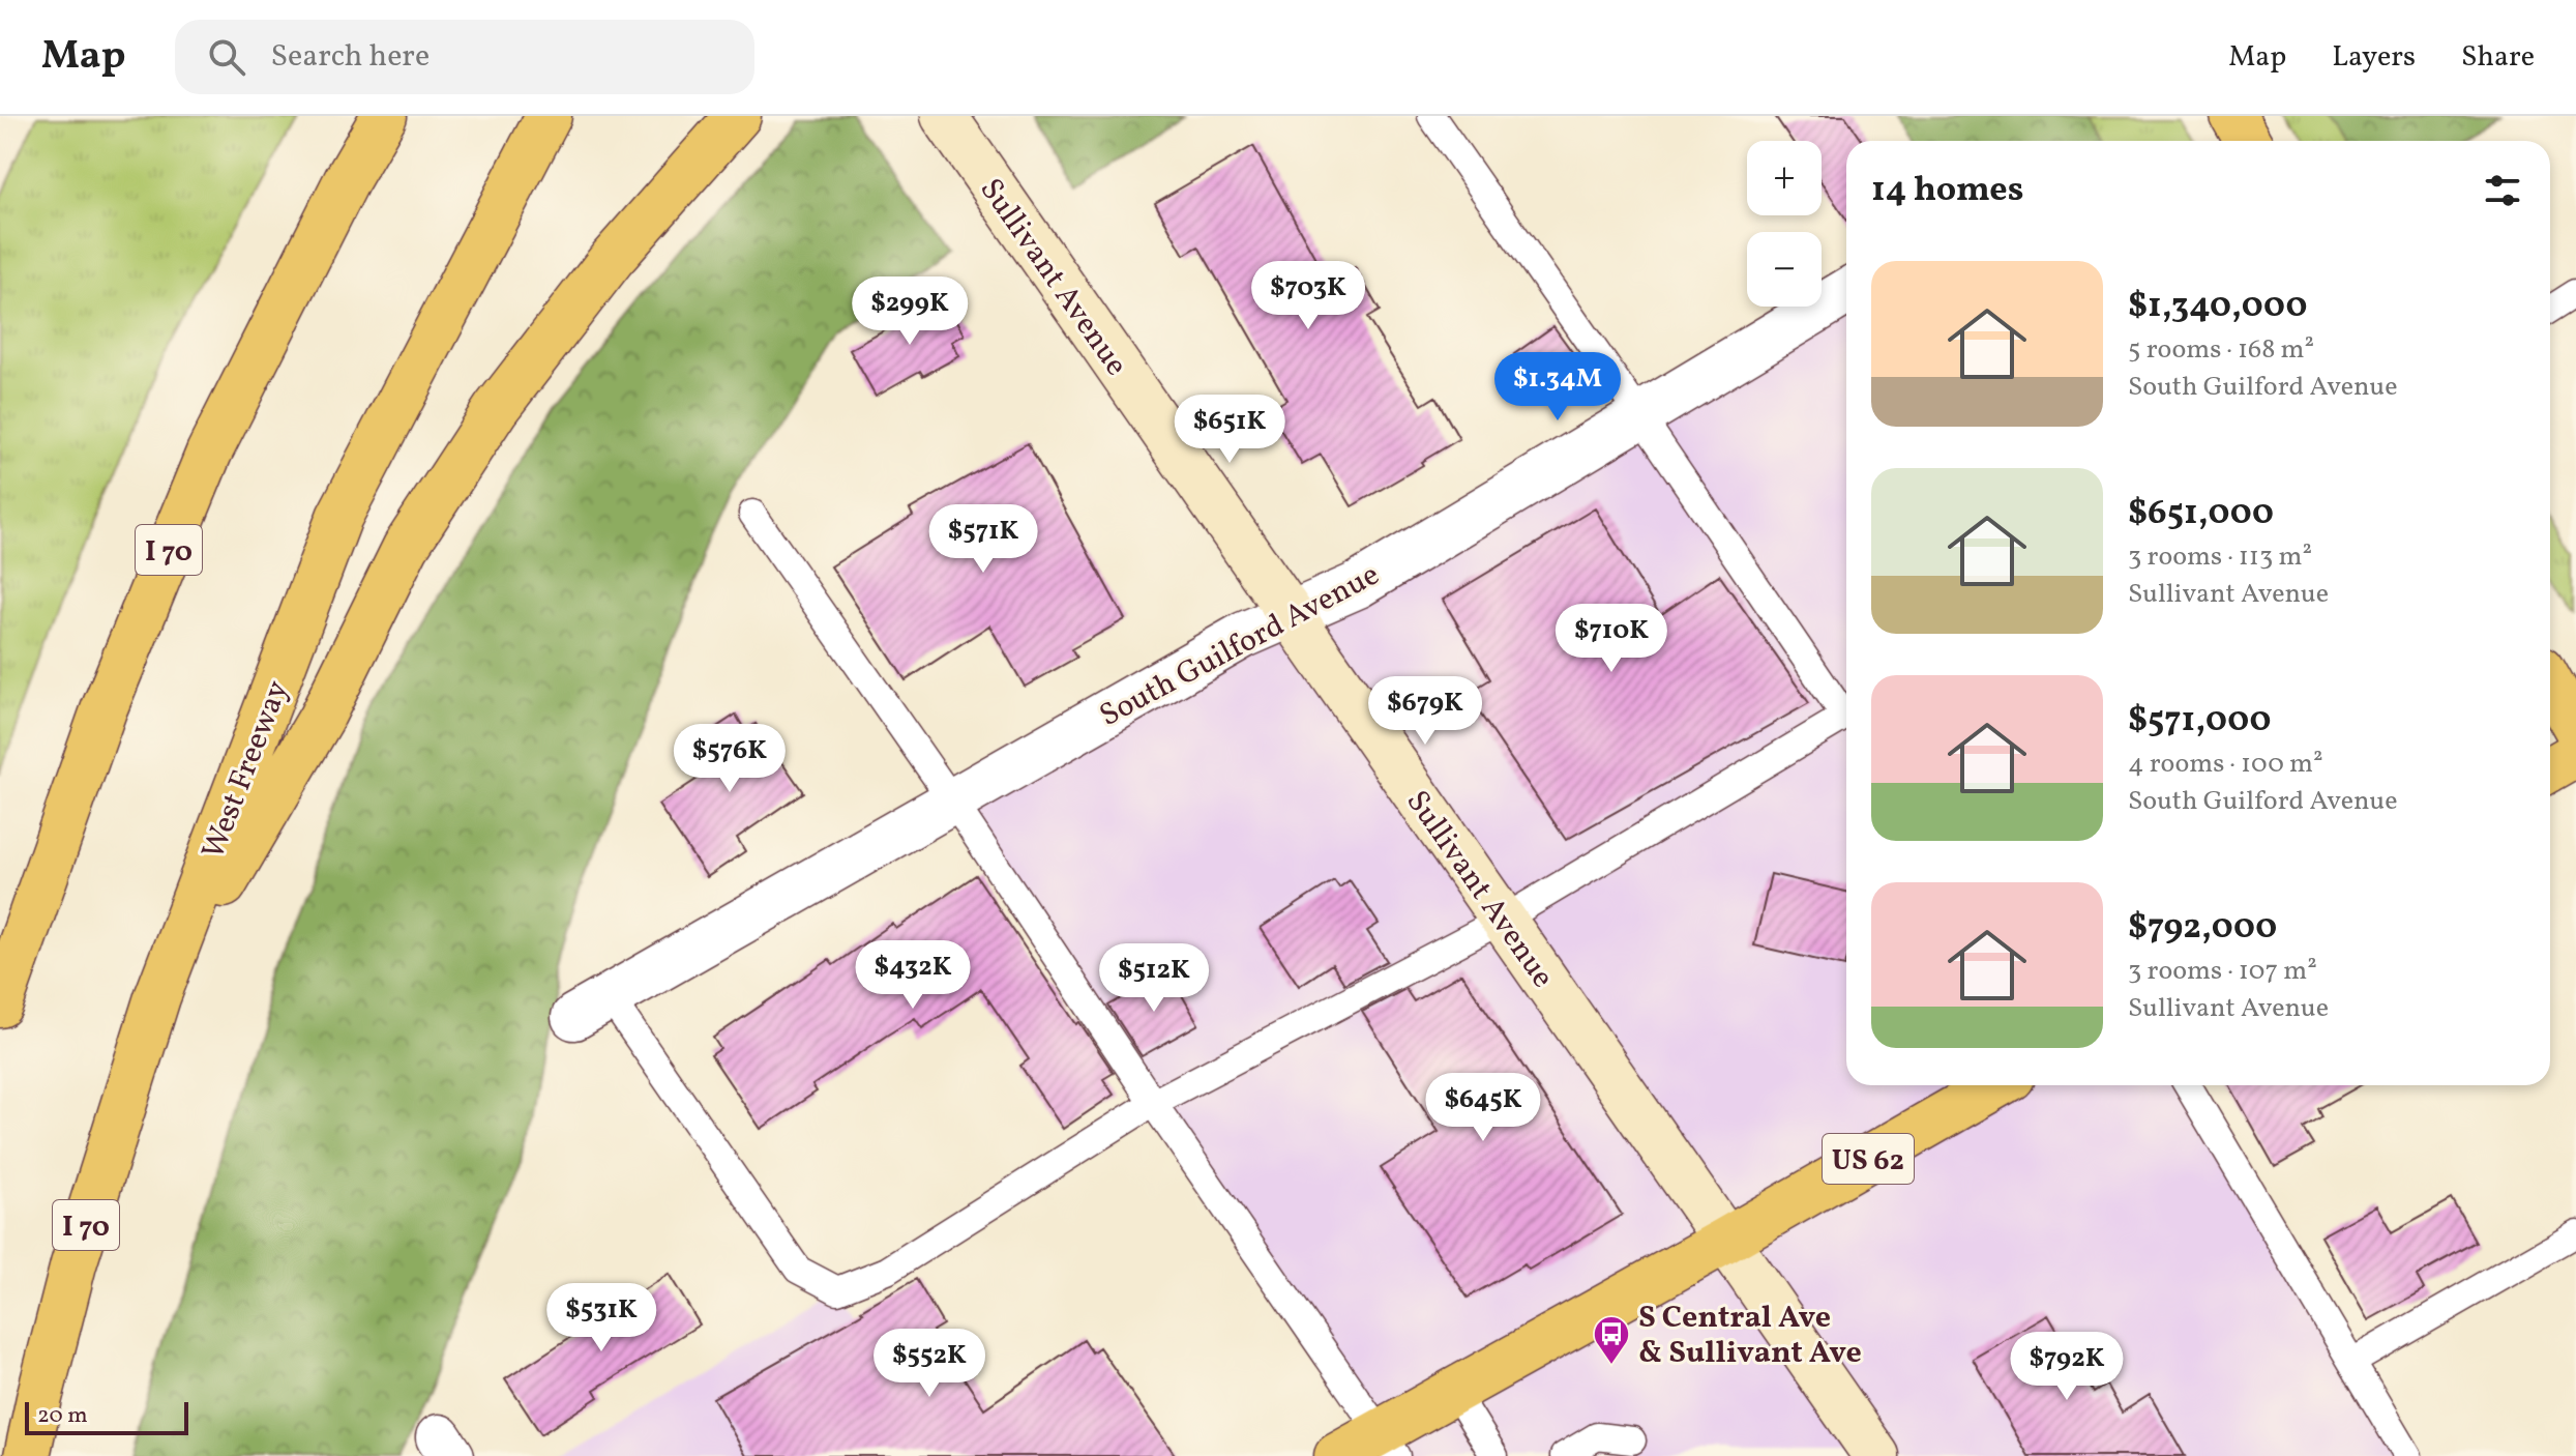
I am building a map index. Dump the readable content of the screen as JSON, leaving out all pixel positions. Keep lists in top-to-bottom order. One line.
{"streets":{"main road":["Sullivant Avenue","I 70","West Freeway","US 62"],"street":["South Guilford Avenue"]},"crossings":[["Sullivant Avenue","South Guilford Avenue"],["Sullivant Avenue","US 62"]],"places":{"bus stop":["S Central Ave & Sullivant Ave"]},"scale_bar":"20 m","page":{"header":"Map","search":"Search here","nav":["Map","Layers","Share"],"map_buttons":["+","−"],"heading":"14 homes","list":[{"name":"$1,340,000","note":"5 rooms · 168 m² · South Guilford Avenue"},{"name":"$651,000","note":"3 rooms · 113 m² · Sullivant Avenue"},{"name":"$571,000","note":"4 rooms · 100 m² · South Guilford Avenue"},{"name":"$792,000","note":"3 rooms · 107 m² · Sullivant Avenue"}],"price":["$703K","$299K","$1.34M","$651K","$571K","$710K","$679K","$576K","$432K","$512K","$645K","$531K","$552K","$792K"],"scale":"20 m"}}
